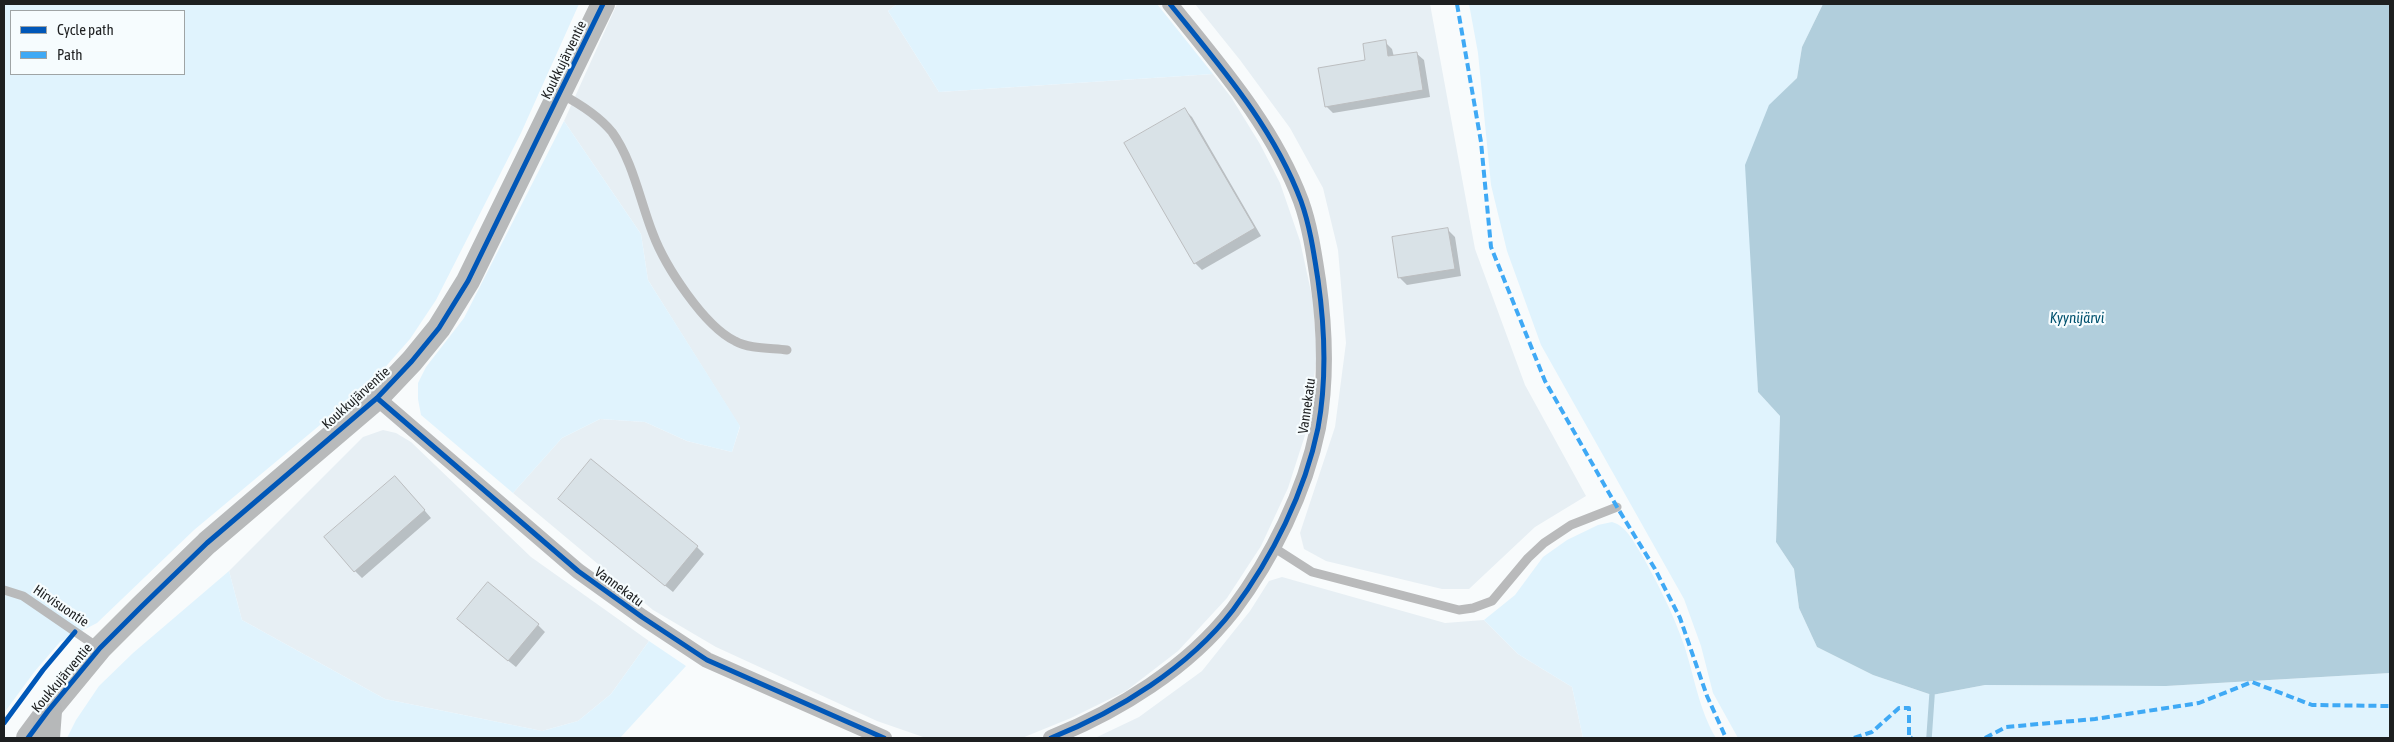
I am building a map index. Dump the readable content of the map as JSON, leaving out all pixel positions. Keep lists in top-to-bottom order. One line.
{"streets":{"street":["Koukkujärventie","Vannekatu"],"lane":["Hirvisuontie"]},"crossings":[["Koukkujärventie","Vannekatu"],["Koukkujärventie","Hirvisuontie"]],"water":["Kyynijärvi"],"legend":["Cycle path","Path"]}
